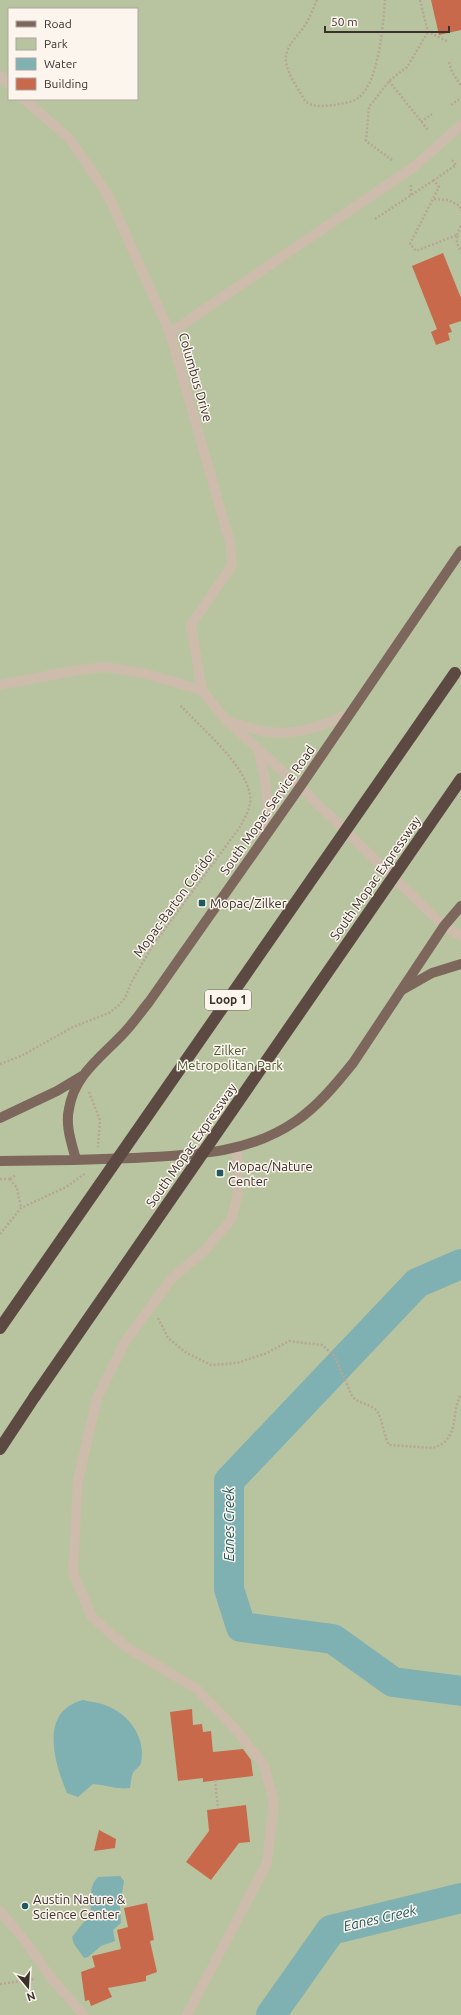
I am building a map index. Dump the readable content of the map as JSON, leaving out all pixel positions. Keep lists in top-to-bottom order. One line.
{"streets":{"highway":["South Mopac Expressway","Loop 1"],"main road":["South Mopac Service Road"],"street":["Columbus Drive"],"path":["Mopac-Barton Coridor"]},"water":["Eanes Creek"],"parks":["Zilker Metropolitan Park"],"places":{"transit":["Mopac/Zilker","Mopac/Nature Center"],"other":["Austin Nature & Science Center"]},"legend":["Road","Park","Water","Building"],"scale_bar":"50 m","north":"bottom"}
